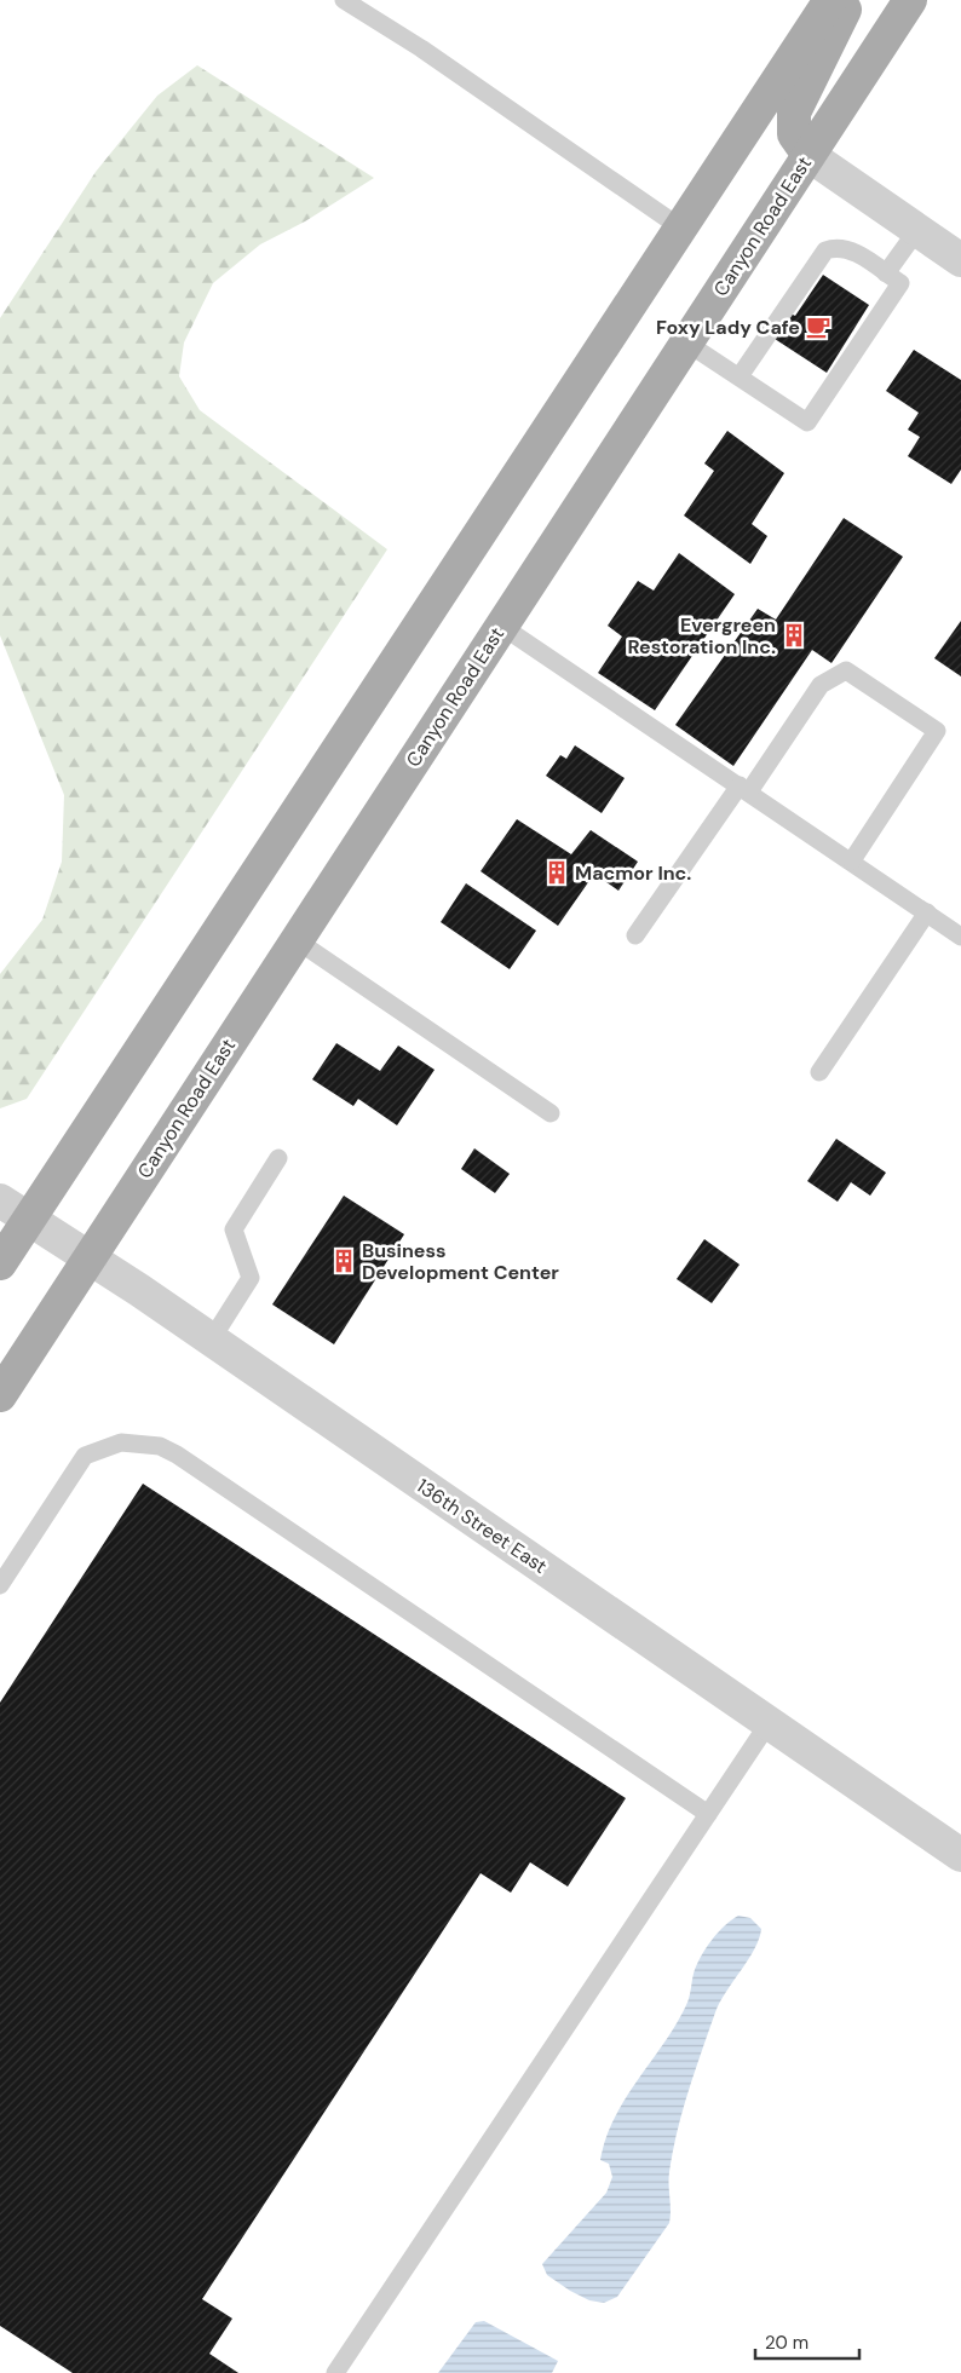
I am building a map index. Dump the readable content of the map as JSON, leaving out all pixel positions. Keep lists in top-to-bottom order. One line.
{"streets":{"main road":["Canyon Road East"],"street":["136th Street East"]},"crossings":[["Canyon Road East","136th Street East"]],"places":{"cafe":["Foxy Lady Cafe"],"building":["Evergreen Restoration Inc.","Macmor Inc.","Business Development Center"]},"scale_bar":"20 m"}
